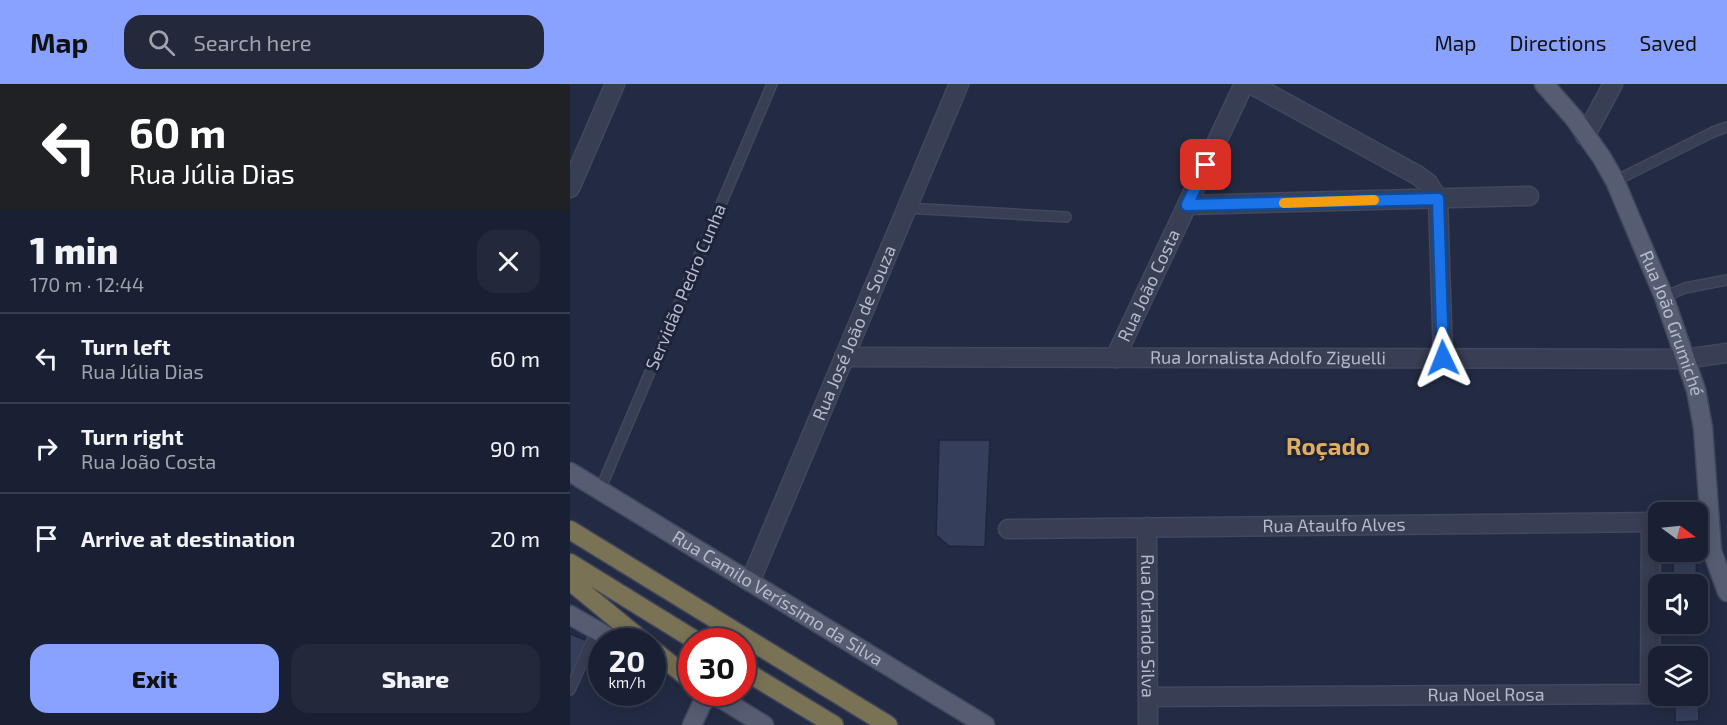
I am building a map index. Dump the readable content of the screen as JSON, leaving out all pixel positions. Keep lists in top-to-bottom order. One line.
{"streets":{"main road":["Rua João Grumiché","Rua Camilo Veríssimo da Silva"],"street":["Rua João Costa","Rua José João de Souza","Rua Jornalista Adolfo Ziguelli","Rua Ataulfo Alves","Rua Orlando Silva","Rua Noel Rosa"],"lane":["Servidão Pedro Cunha"]},"crossings":[["Rua João Costa","Rua Jornalista Adolfo Ziguelli"],["Servidão Pedro Cunha","Rua Camilo Veríssimo da Silva"],["Rua João Grumiché","Rua Jornalista Adolfo Ziguelli"],["Rua José João de Souza","Rua Jornalista Adolfo Ziguelli"],["Rua José João de Souza","Rua Camilo Veríssimo da Silva"],["Rua Ataulfo Alves","Rua Orlando Silva"],["Rua Orlando Silva","Rua Noel Rosa"]],"districts":["Roçado"],"north":"right","page":{"header":"Map","search":"Search here","nav":["Map","Directions","Saved"],"turn":["60 m","Rua Júlia Dias"],"heading":["1 min","170 m · 12:44"],"list":[{"name":"Turn left","note":"Rua Júlia Dias","value":"60 m"},{"name":"Turn right","note":"Rua João Costa","value":"90 m"},{"name":"Arrive at destination","value":"20 m"}],"speed":"20 km/h","limit":"30","buttons":["Exit","Share"]}}
